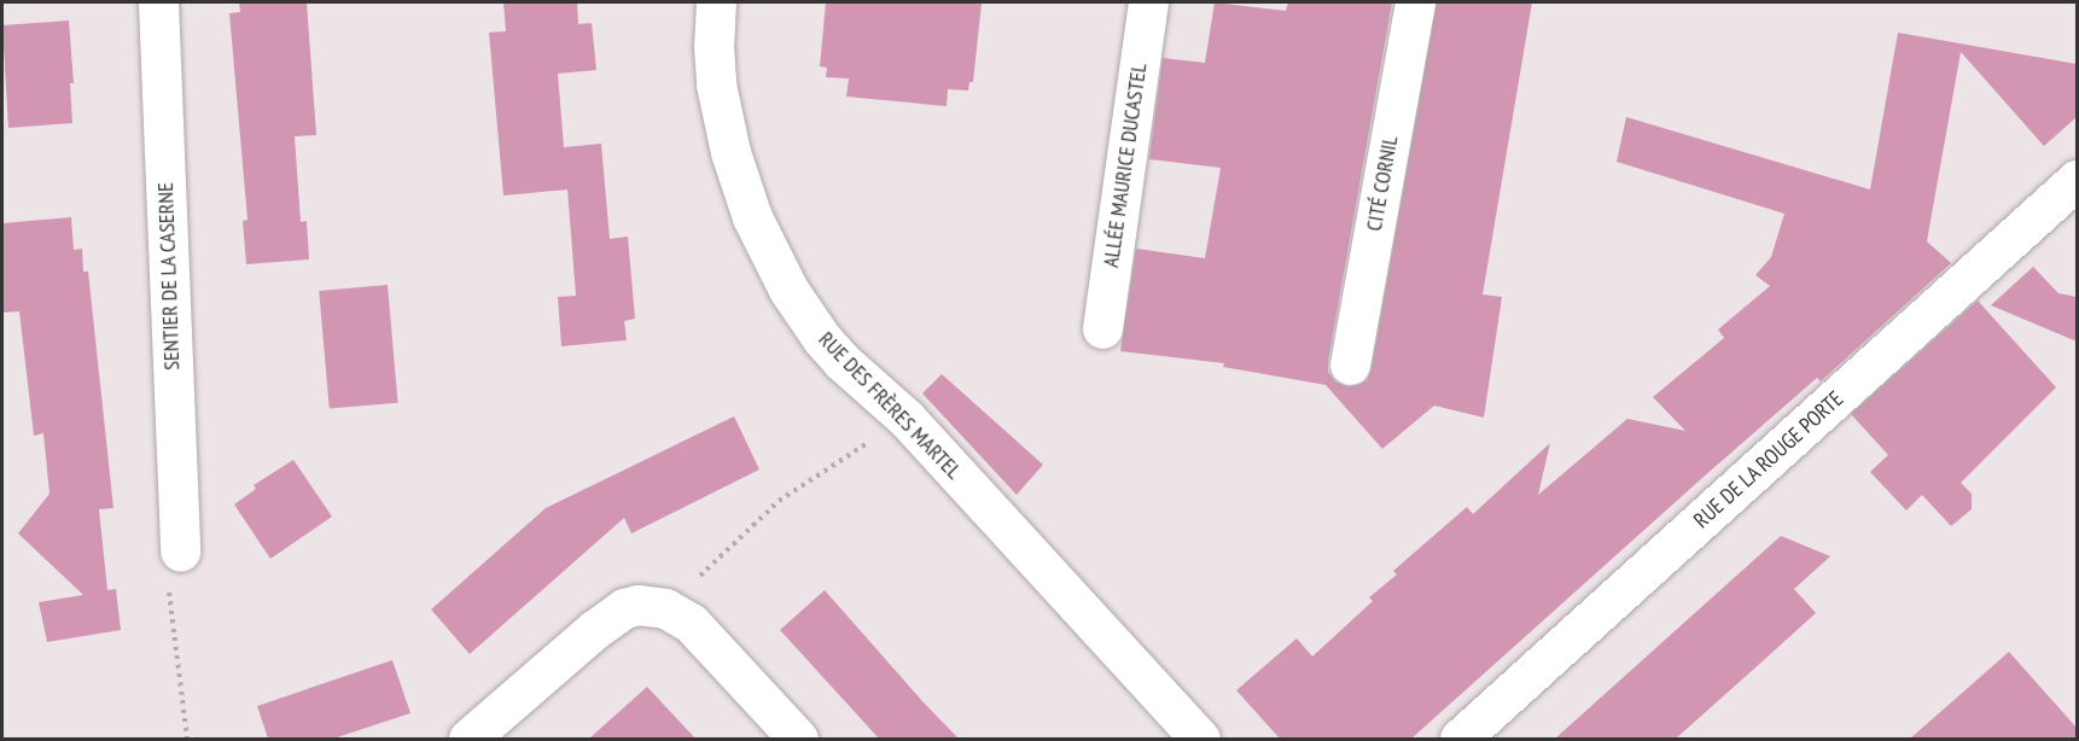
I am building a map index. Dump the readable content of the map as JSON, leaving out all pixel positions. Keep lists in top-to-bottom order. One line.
{"streets":{"street":["ALLÉE MAURICE DUCASTEL","CITÉ CORNIL","SENTIER DE LA CASERNE","RUE DES FRÈRES MARTEL","RUE DE LA ROUGE PORTE"]}}
